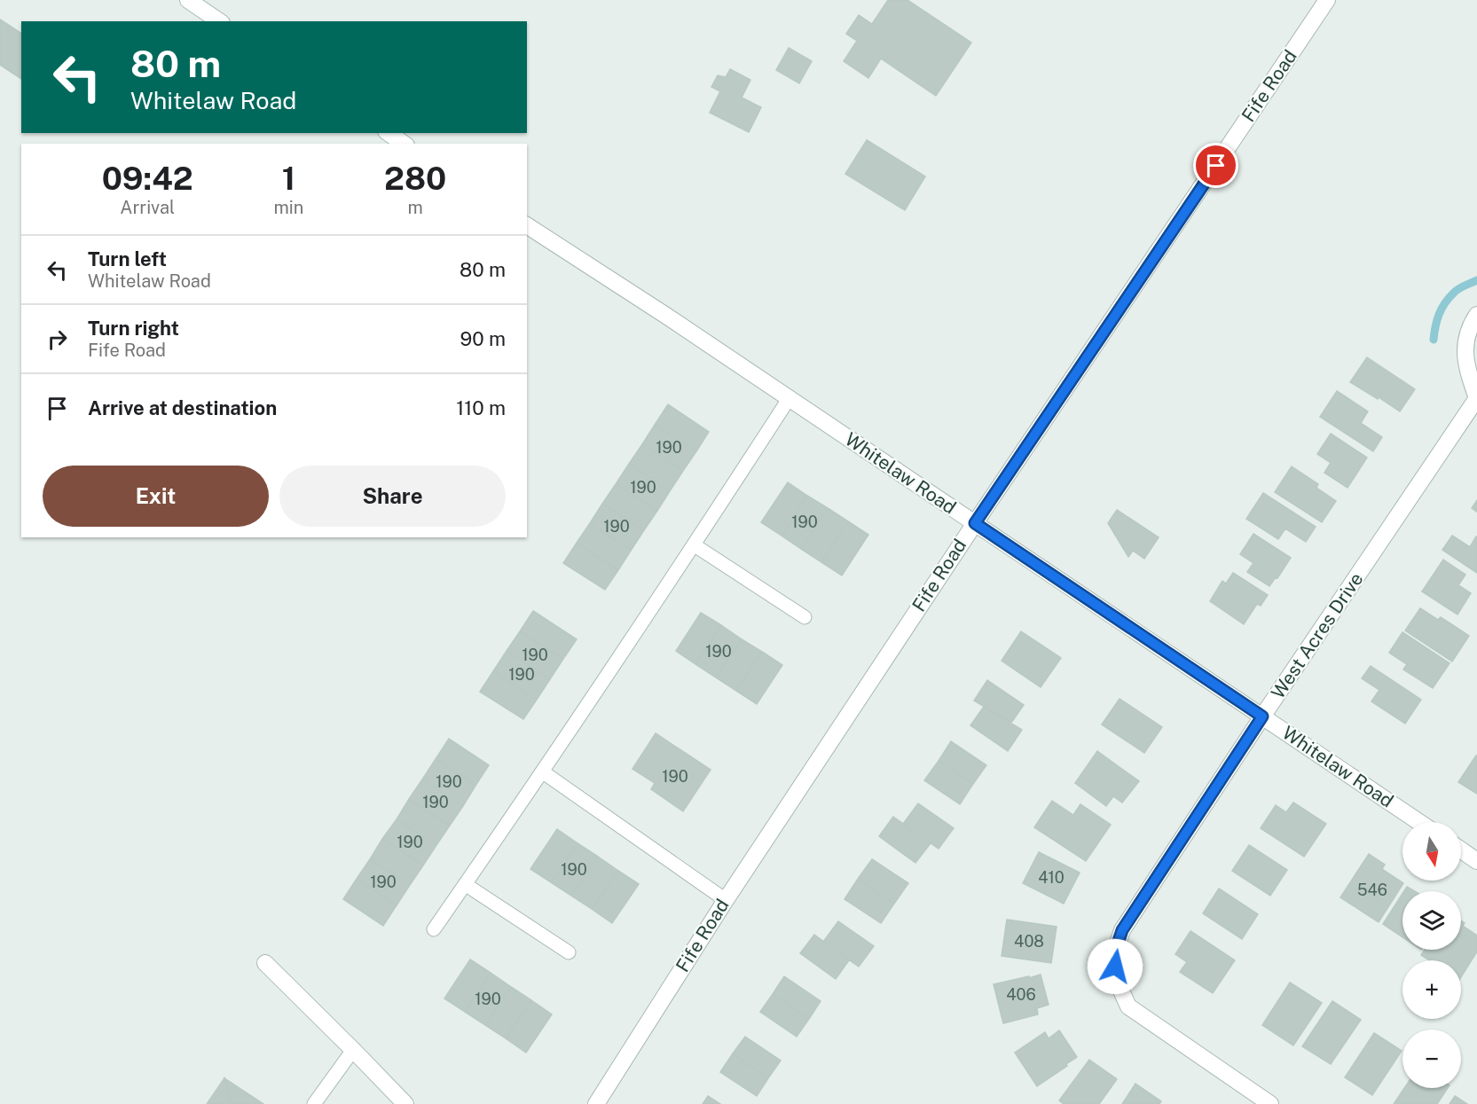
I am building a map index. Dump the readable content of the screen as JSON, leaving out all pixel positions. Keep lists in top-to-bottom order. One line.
{"streets":{"street":["Fife Road","Whitelaw Road","West Acres Drive"]},"crossings":[["Fife Road","Whitelaw Road"],["Whitelaw Road","West Acres Drive"]],"house_numbers":["190","190","190","190","190","190","190","190","190","190","190","190","410","190","546","408","406","190"],"north":"bottom","page":{"turn":["80 m","Whitelaw Road"],"eta":["09:42","Arrival","1","min","280","m"],"list":[{"name":"Turn left","note":"Whitelaw Road","value":"80 m"},{"name":"Turn right","note":"Fife Road","value":"90 m"},{"name":"Arrive at destination","value":"110 m"}],"buttons":["Exit","Share"],"map_buttons":["+","−"]}}
